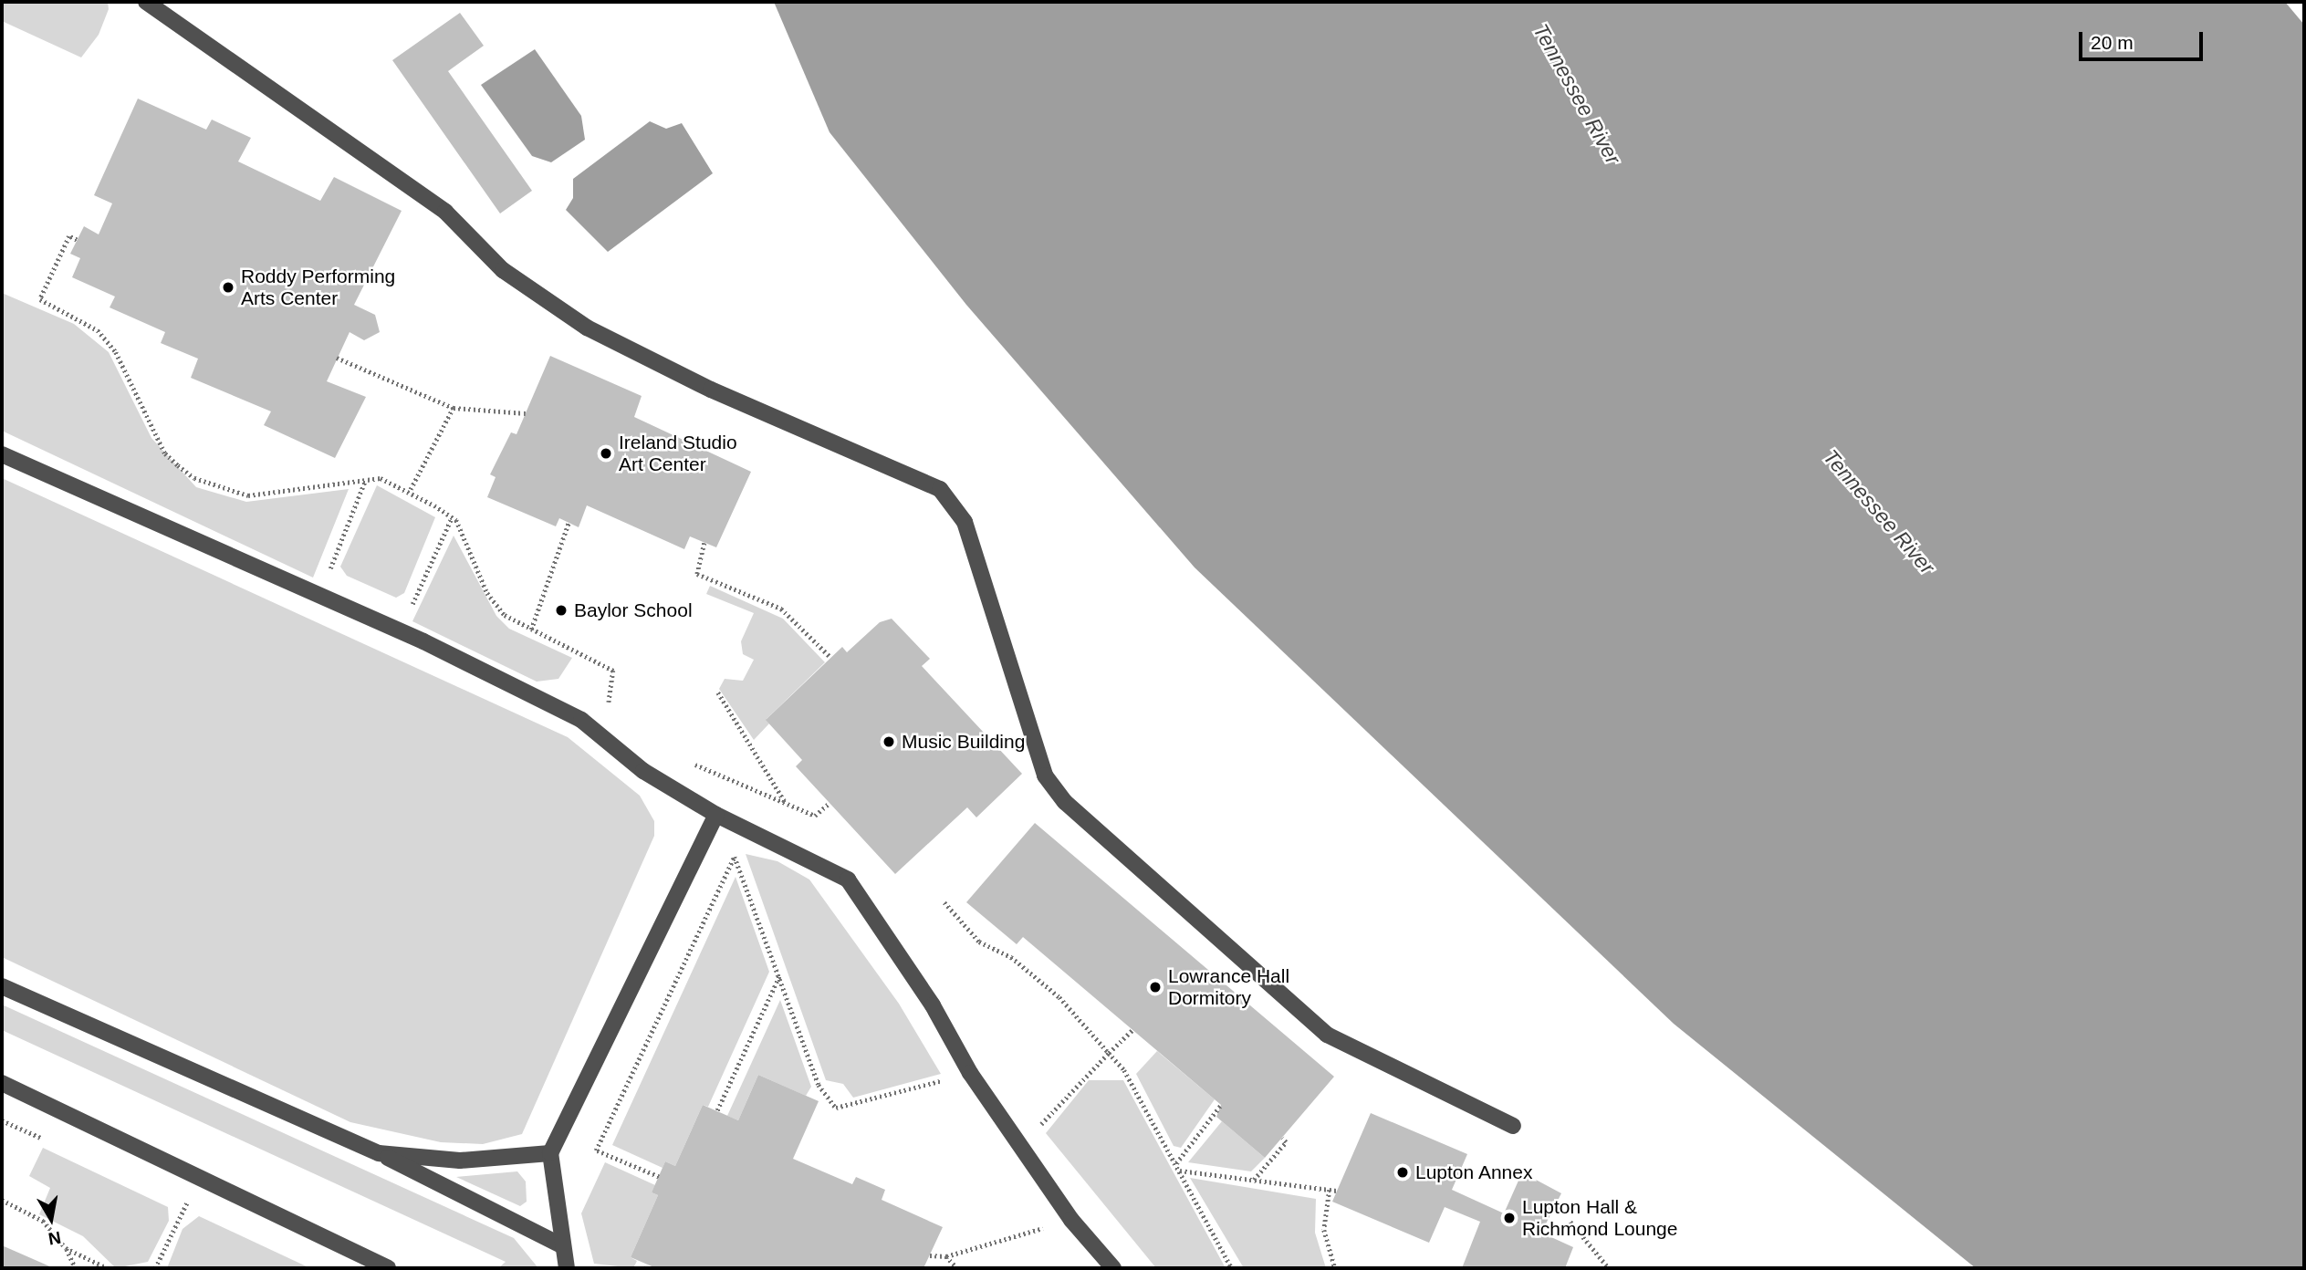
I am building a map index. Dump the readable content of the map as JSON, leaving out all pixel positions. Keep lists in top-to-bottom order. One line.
{"water":["Tennessee River"],"places":["Roddy Performing Arts Center","Ireland Studio Art Center","Baylor School","Music Building","Lowrance Hall Dormitory","Lupton Annex","Lupton Hall & Richmond Lounge"],"scale_bar":"20 m","north":"bottom"}
